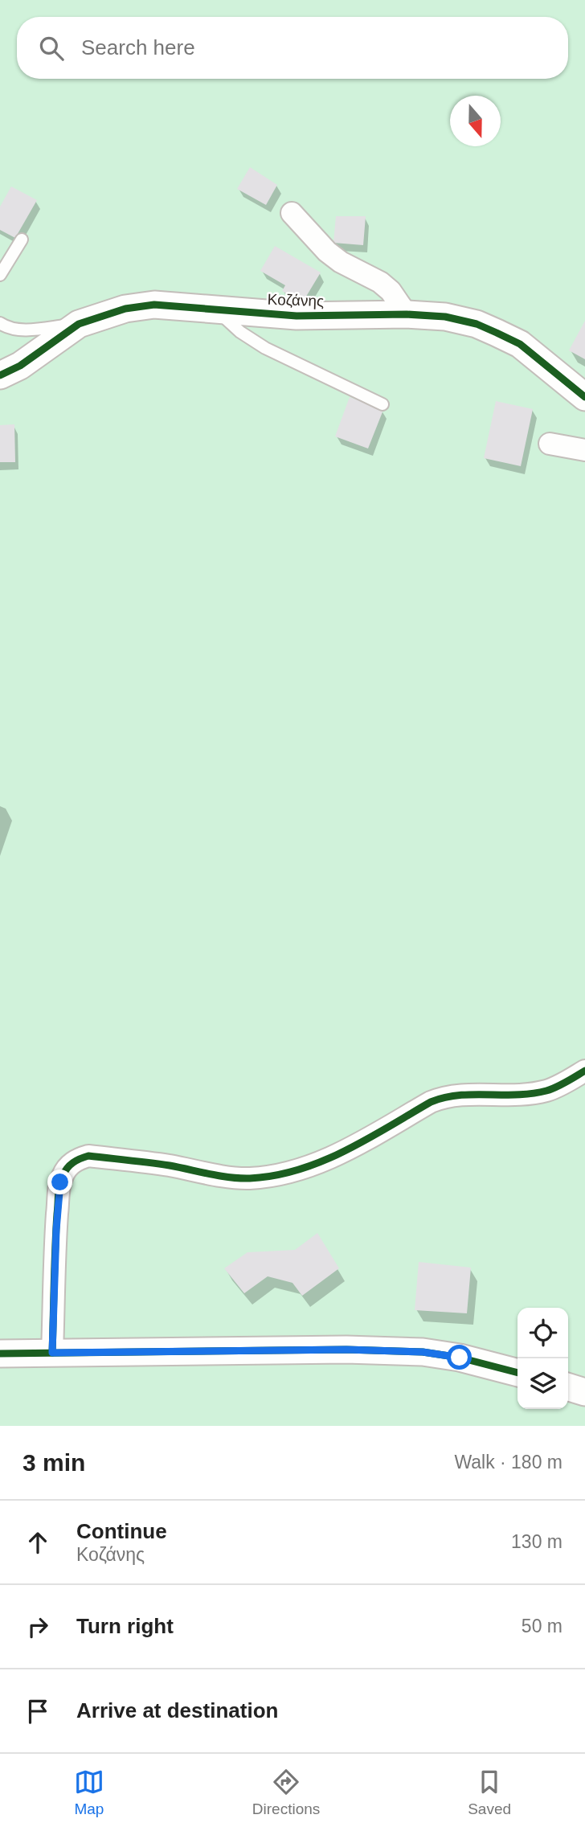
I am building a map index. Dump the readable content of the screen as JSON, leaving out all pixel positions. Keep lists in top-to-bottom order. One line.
{"streets":{"street":["Κοζάνης"]},"north":"bottom","page":{"search":"Search here","heading":["3 min","Walk · 180 m"],"list":[["Continue","Κοζάνης","130 m"],["Turn right","50 m"],"Arrive at destination"],"nav":["Map","Directions","Saved"]}}
